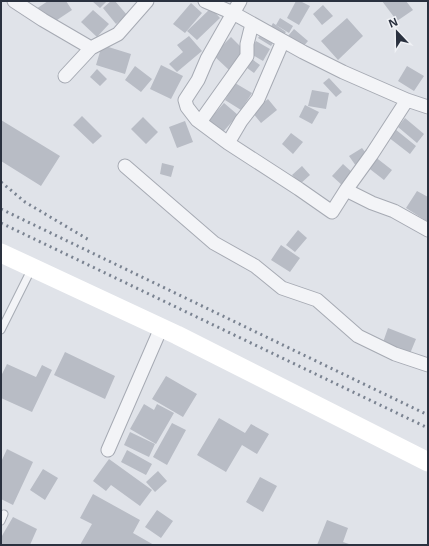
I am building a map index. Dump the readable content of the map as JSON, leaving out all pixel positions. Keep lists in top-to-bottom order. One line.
{"north":"top"}
